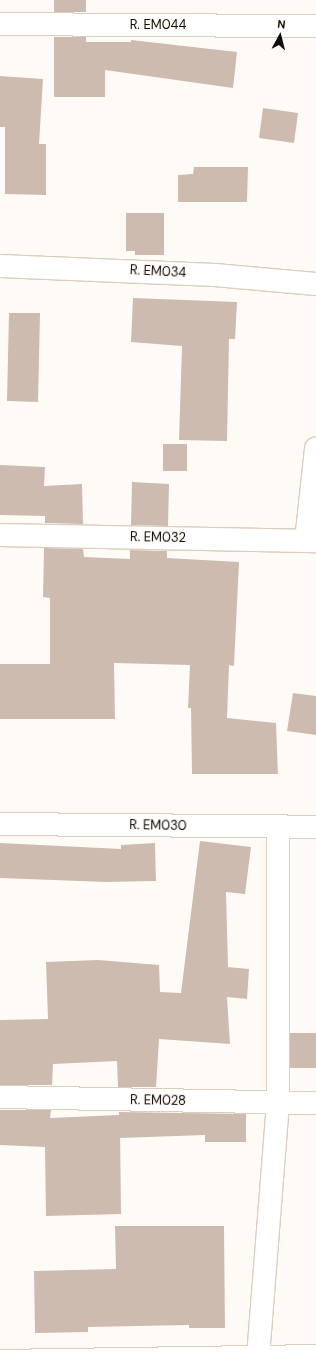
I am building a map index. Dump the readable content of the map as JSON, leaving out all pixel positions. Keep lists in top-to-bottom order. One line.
{"streets":{"street":["R. EM044","R. EM034","R. EM032","R. EM030","R. EM028"]},"north":"top"}
